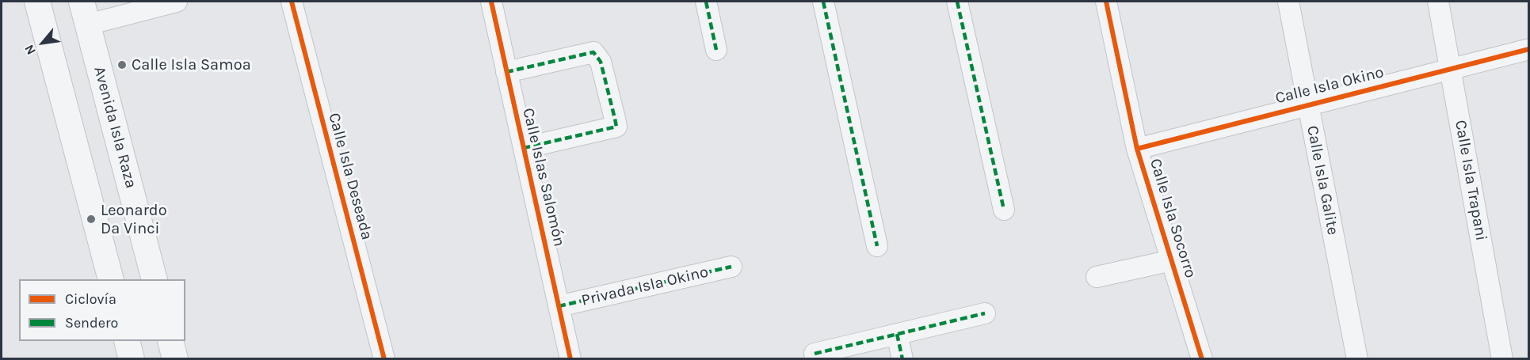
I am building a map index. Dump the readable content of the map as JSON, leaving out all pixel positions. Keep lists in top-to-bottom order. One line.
{"streets":{"street":["Calle Isla Okino","Avenida Isla Raza","Calle Isla Deseada","Calle Islas Salomón","Calle Isla Galite","Calle Isla Trapani","Calle Isla Socorro","Privada Isla Okino"]},"crossings":[["Calle Isla Okino","Calle Isla Galite"],["Calle Isla Okino","Calle Isla Trapani"],["Calle Isla Okino","Calle Isla Socorro"],["Calle Islas Salomón","Privada Isla Okino"]],"places":["Calle Isla Samoa","Leonardo Da Vinci"],"legend":["Ciclovía","Sendero"],"north":"bottom left"}
